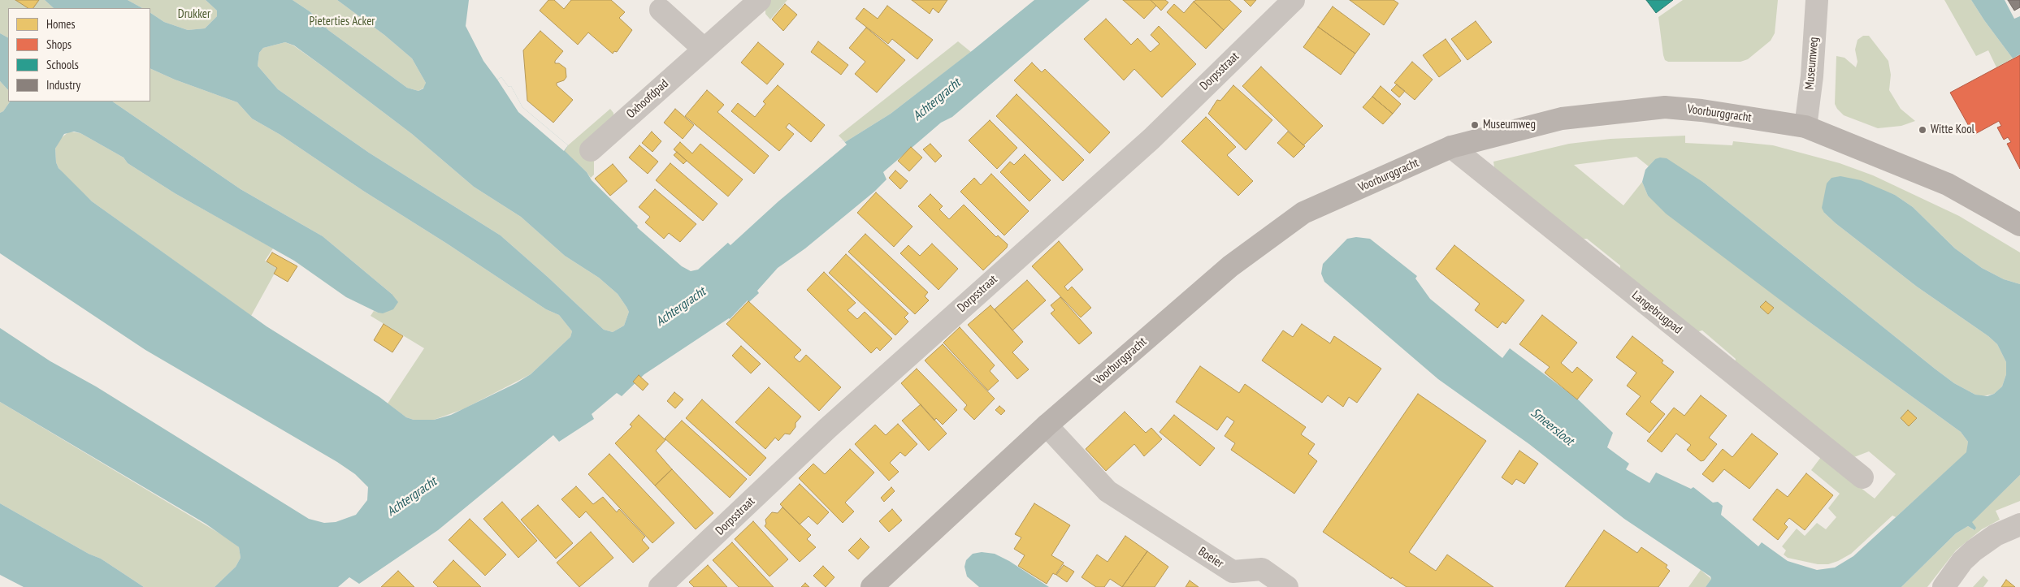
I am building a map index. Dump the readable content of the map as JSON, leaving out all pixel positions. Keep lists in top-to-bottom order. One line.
{"streets":{"street":["Museumweg","Dorpsstraat","Oxhoofdpad","Voorburggracht","Langebrugpad","Boeier"]},"crossings":[["Museumweg","Voorburggracht"],["Voorburggracht","Langebrugpad"],["Voorburggracht","Boeier"]],"water":["Achtergracht","Smeersloot"],"parks":["Drukker","Pieterties Acker"],"places":["Museumweg","Witte Kool"],"legend":["Homes","Shops","Schools","Industry"]}
